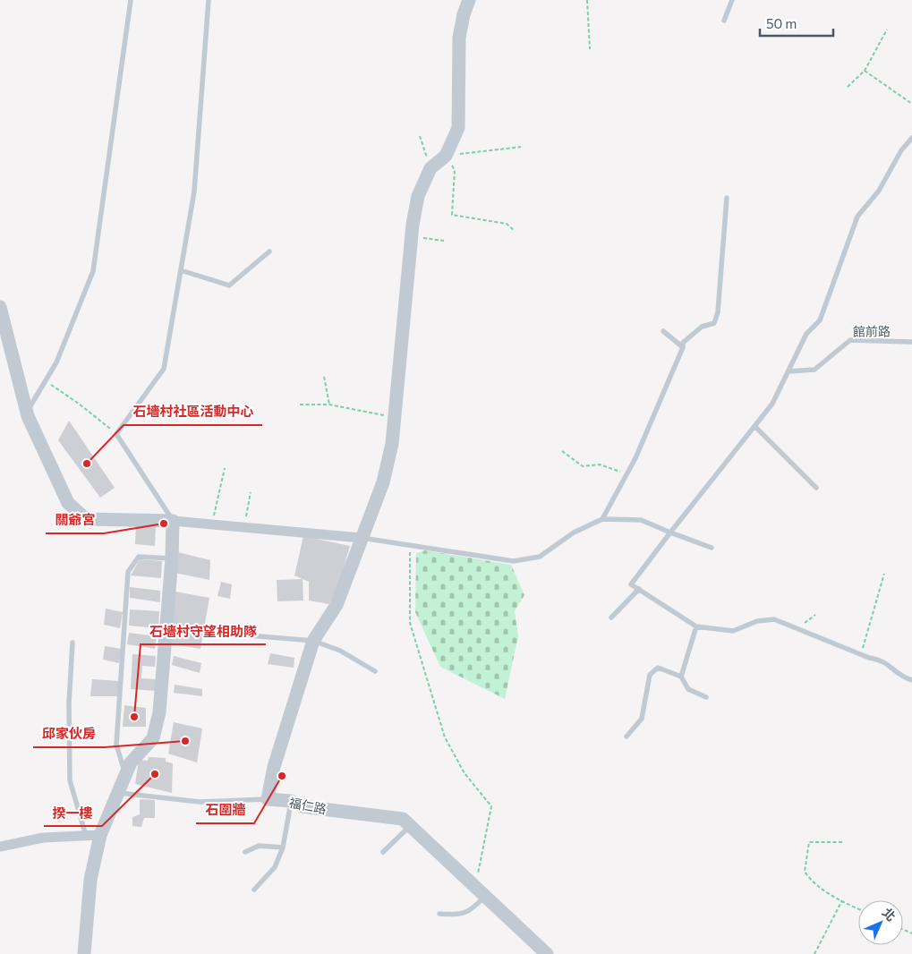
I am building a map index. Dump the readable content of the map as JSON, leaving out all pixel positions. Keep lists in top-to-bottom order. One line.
{"streets":{"street":["福仁路"],"lane":["館前路"]},"places":["石墻村社區活動中心","關爺宮","石墻村守望相助隊","邱家伙房","揆一樓","石圍牆"],"scale_bar":"50 m","north":"top right"}
